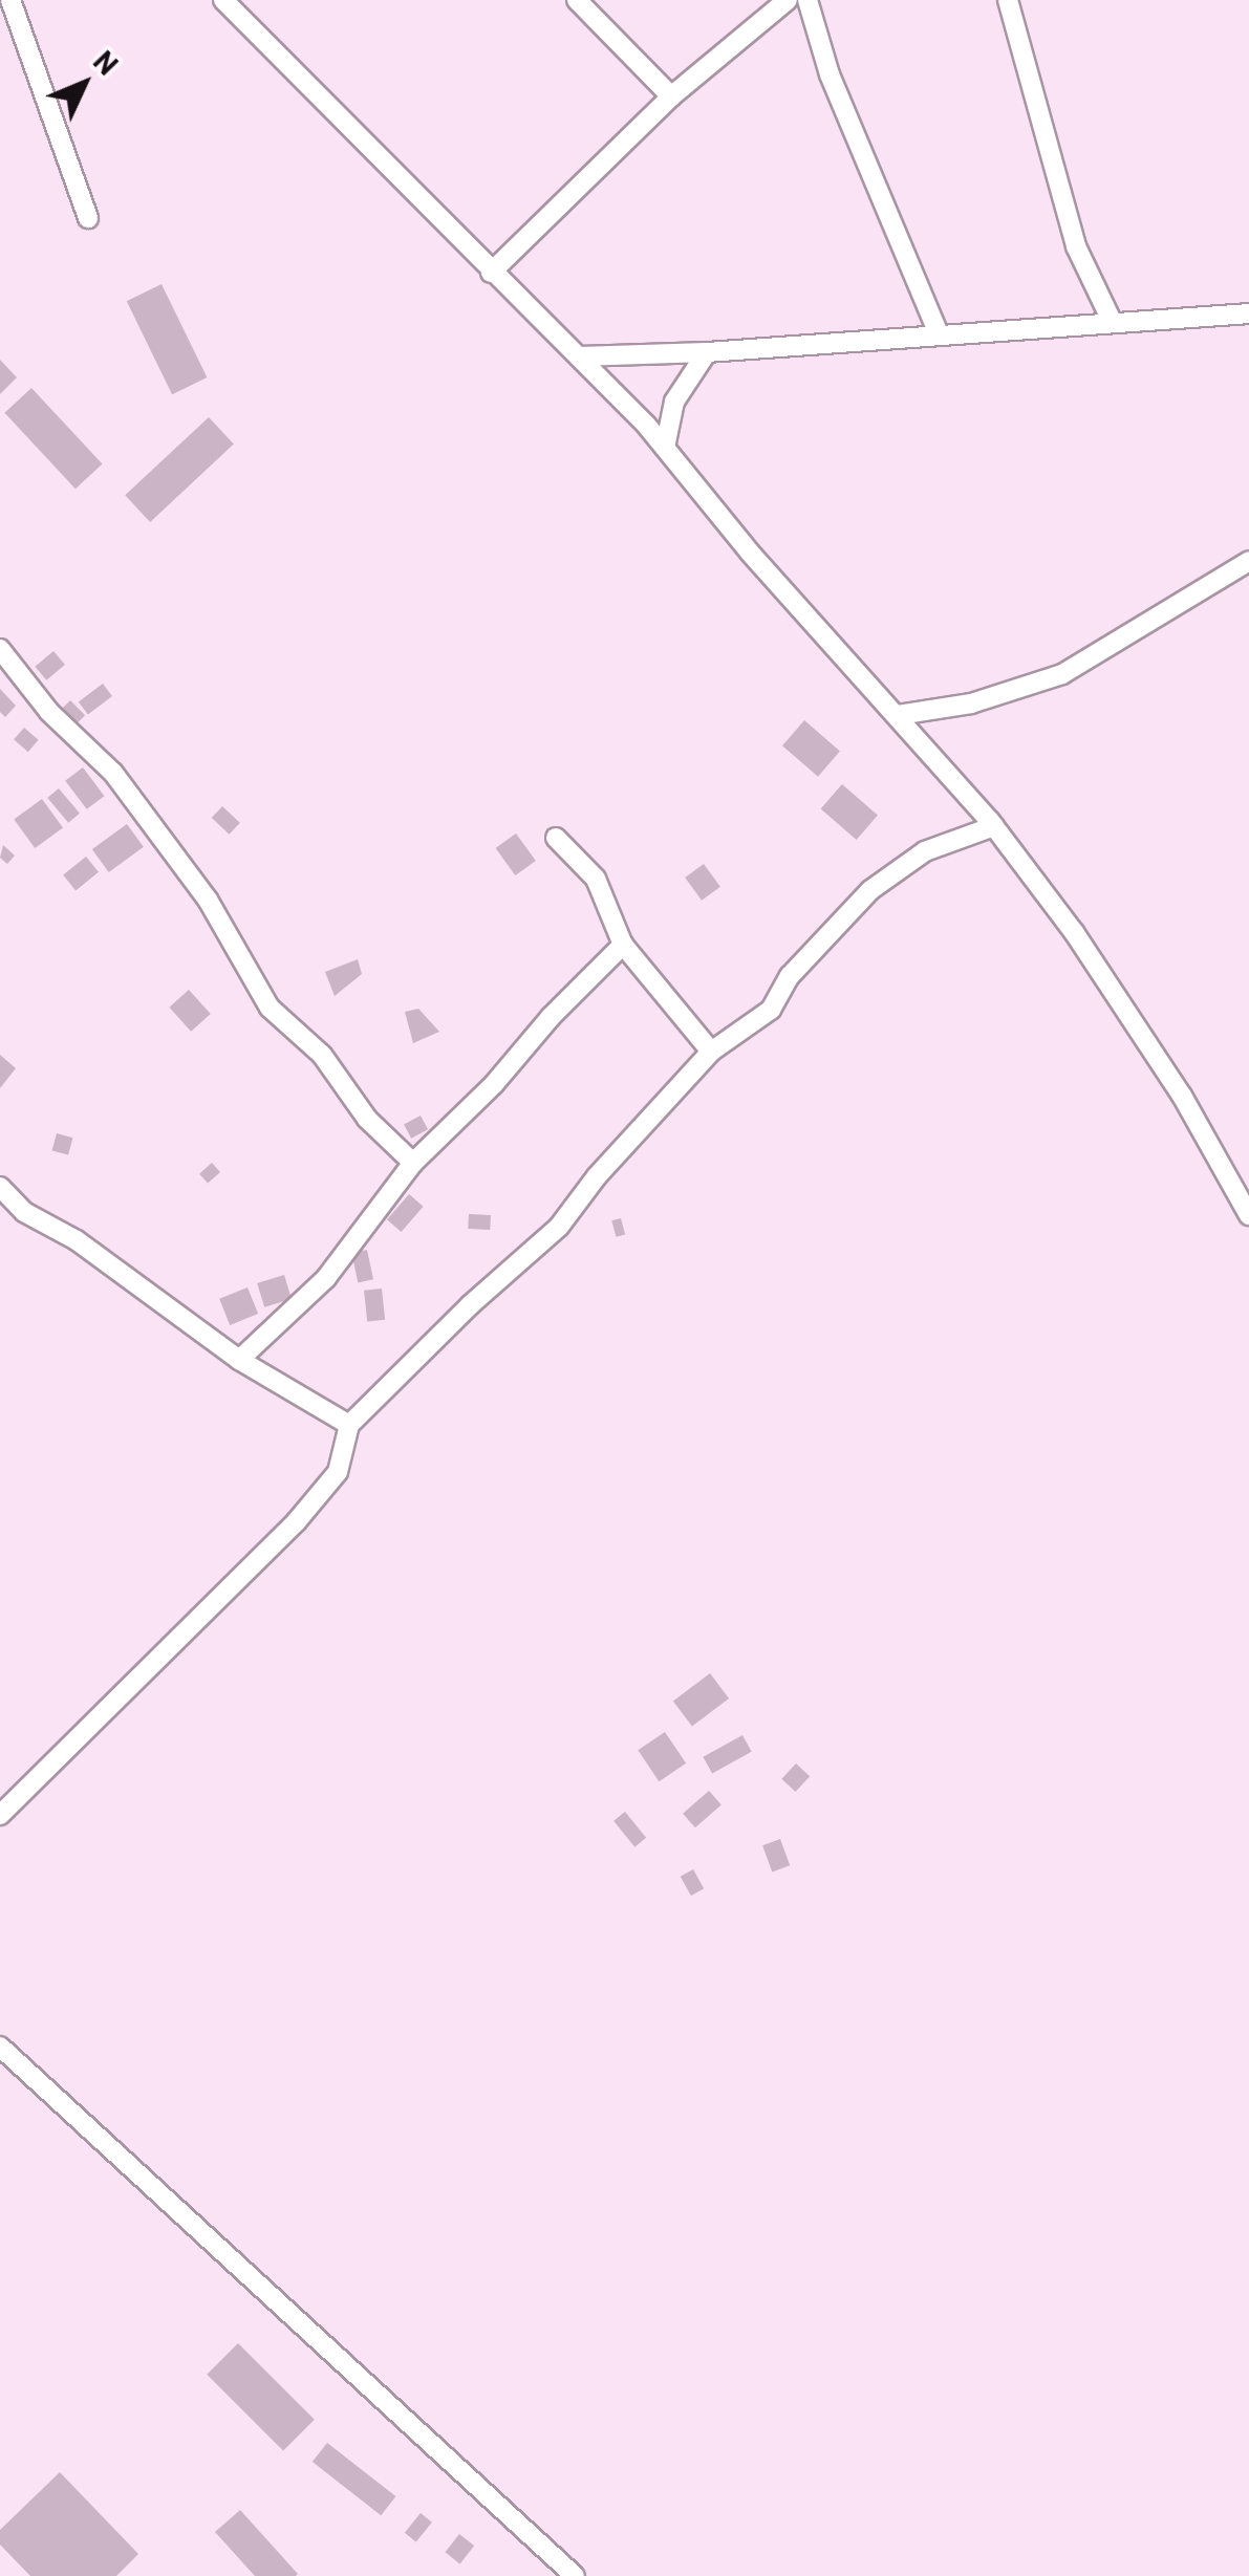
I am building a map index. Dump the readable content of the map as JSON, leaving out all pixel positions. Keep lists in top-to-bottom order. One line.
{"north":"top right"}
